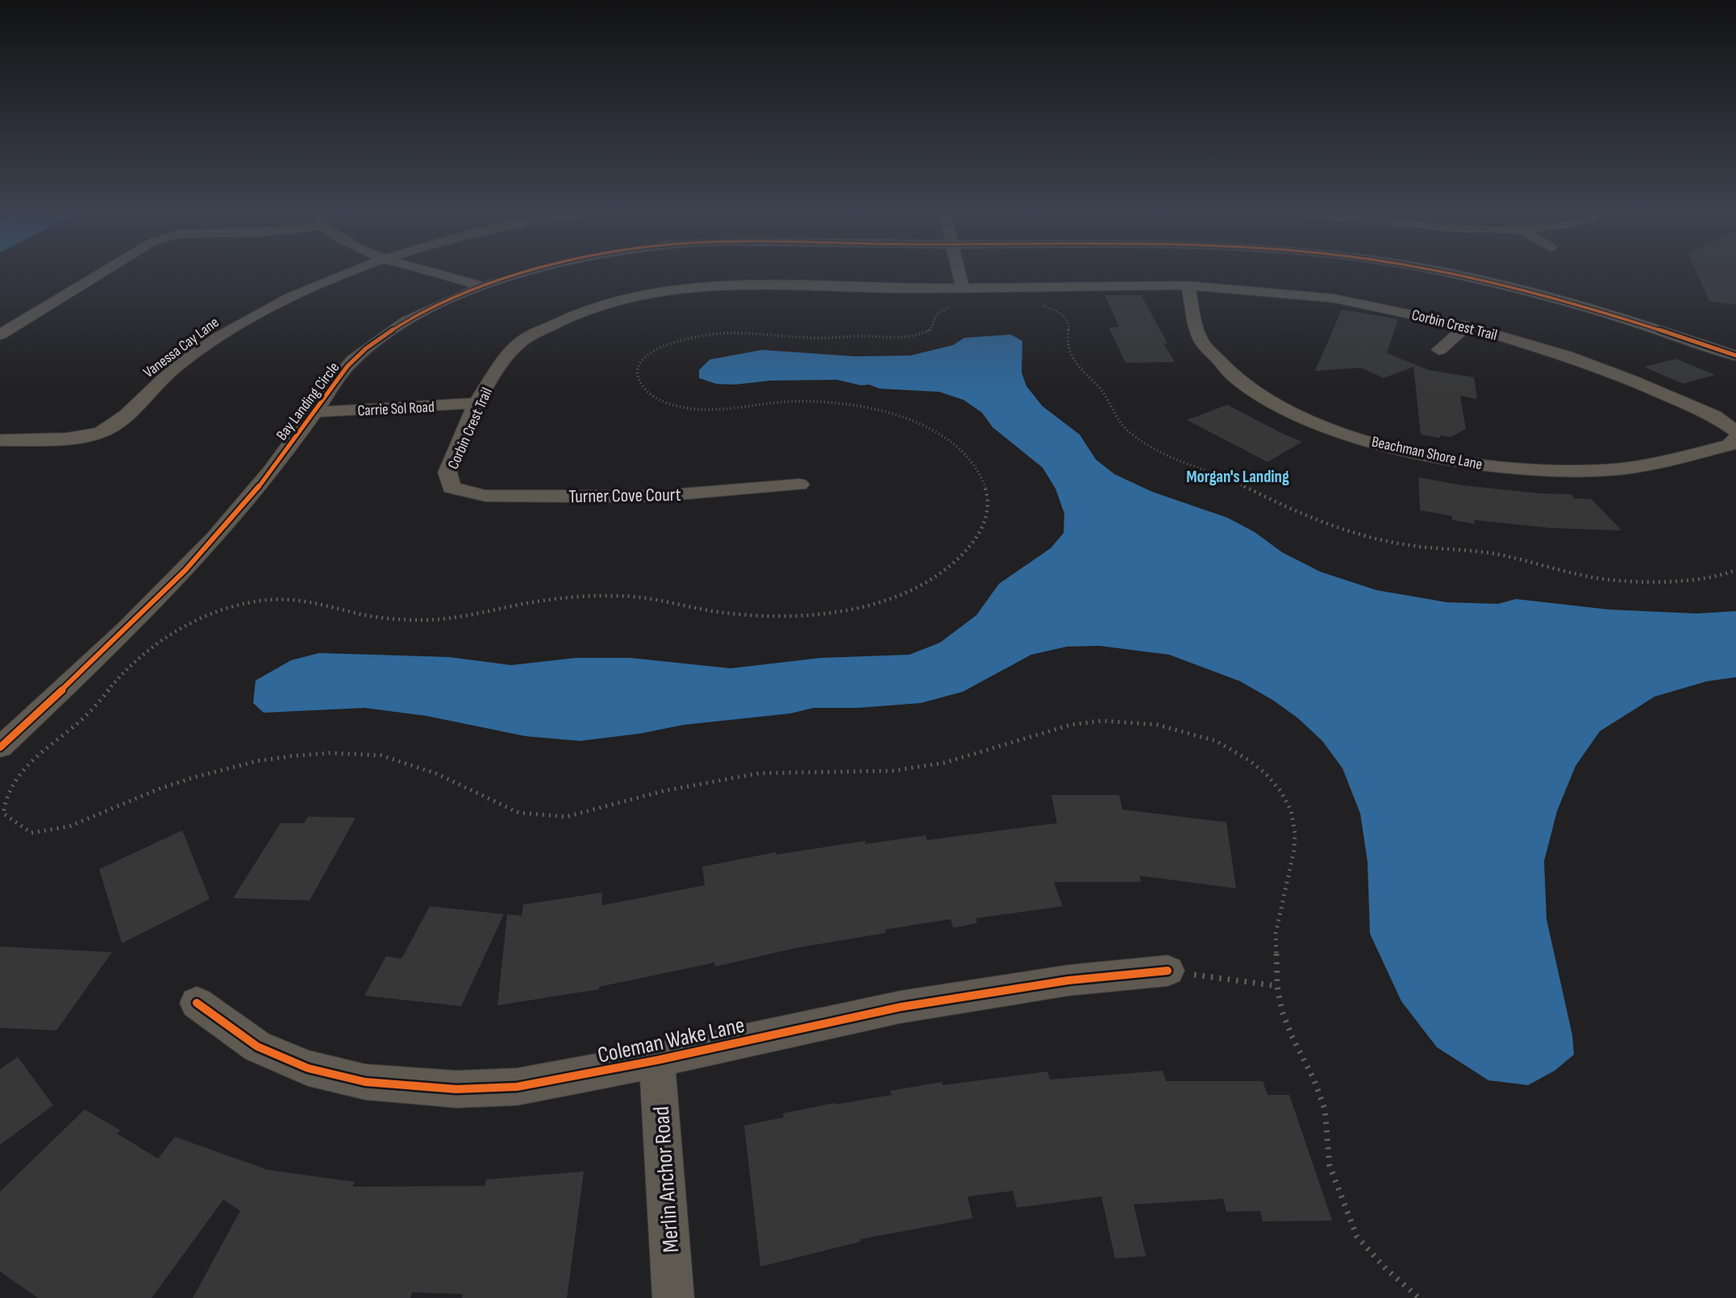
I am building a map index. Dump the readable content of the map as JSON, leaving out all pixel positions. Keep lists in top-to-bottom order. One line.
{"streets":{"street":["Corbin Crest Trail","Vanessa Cay Lane","Bay Landing Circle","Carrie Sol Road","Beachman Shore Lane","Turner Cove Court","Coleman Wake Lane","Merlin Anchor Road"]},"crossings":[["Corbin Crest Trail","Carrie Sol Road"],["Corbin Crest Trail","Beachman Shore Lane"],["Corbin Crest Trail","Turner Cove Court"],["Bay Landing Circle","Carrie Sol Road"],["Coleman Wake Lane","Merlin Anchor Road"]],"districts":["Morgan's Landing"]}
